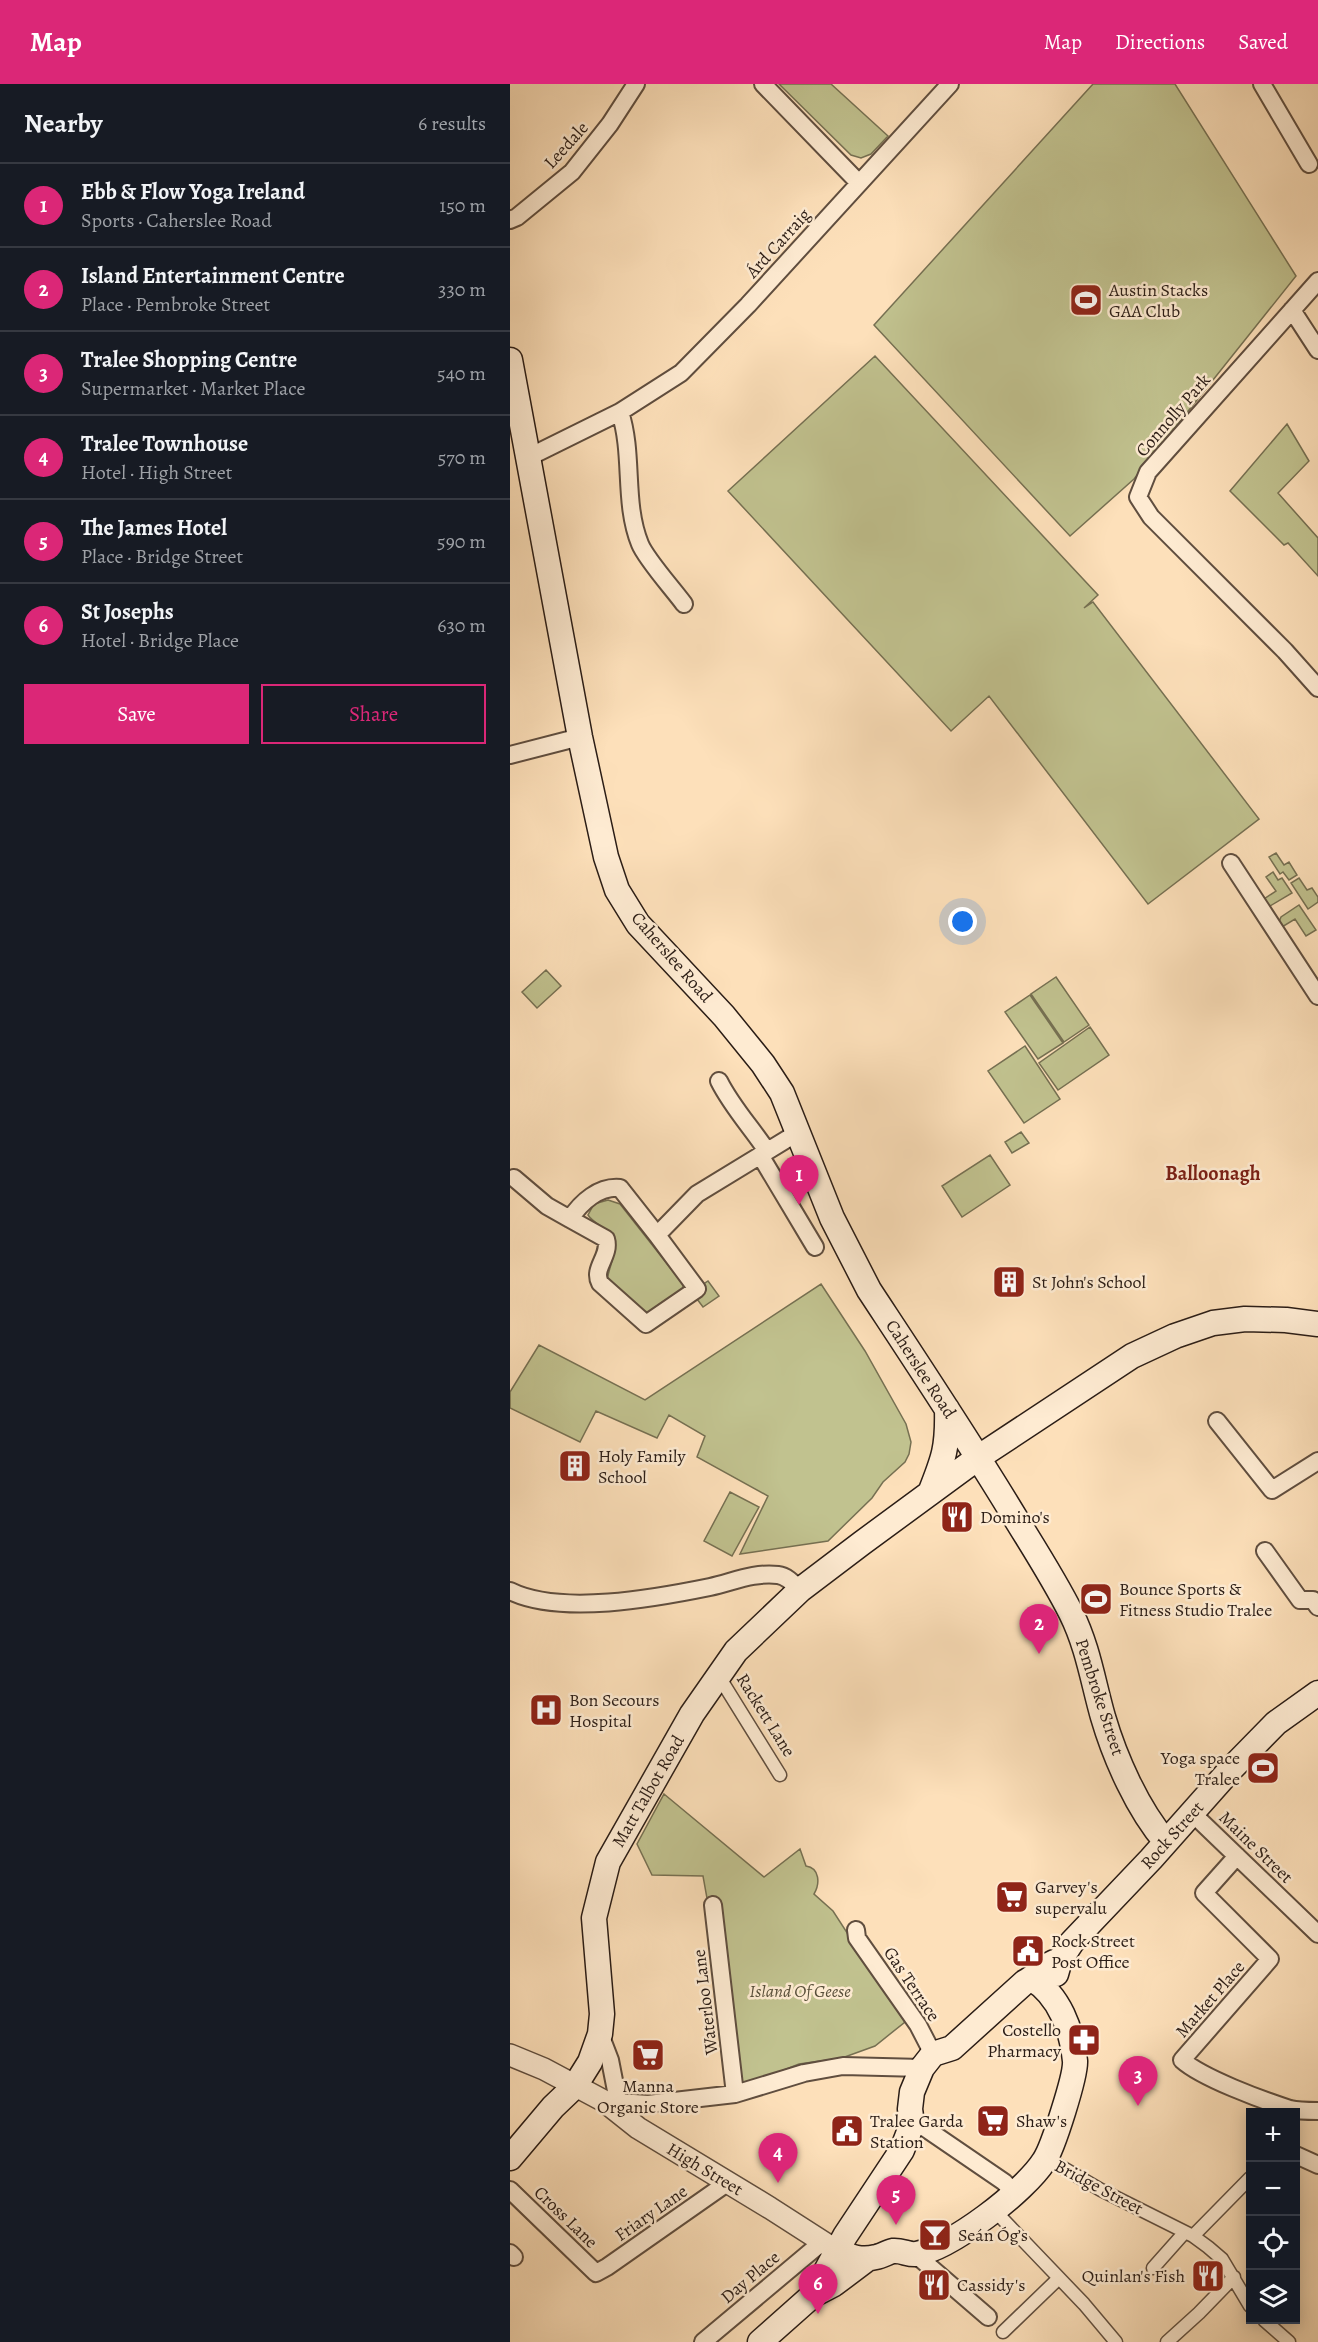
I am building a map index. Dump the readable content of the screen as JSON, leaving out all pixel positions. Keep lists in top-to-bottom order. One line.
{"streets":{"main road":["Caherslee Road","Pembroke Street","Matt Talbot Road","Rock Street","Bridge Street"],"street":["Leedale","Árd Carraig","Connolly Park","Rackett Lane","Maine Street","Gas Terrace","Market Place","Waterloo Lane","High Street","Friary Lane","Cross Lane","Day Place"]},"crossings":[["Árd Carraig","Caherslee Road"],["Caherslee Road","Pembroke Street"],["Caherslee Road","Matt Talbot Road"],["Pembroke Street","Matt Talbot Road"],["Pembroke Street","Rock Street"],["Rackett Lane","Matt Talbot Road"],["Matt Talbot Road","High Street"],["Rock Street","Maine Street"],["Rock Street","Gas Terrace"],["Maine Street","Market Place"],["High Street","Friary Lane"],["High Street","Day Place"],["Friary Lane","Cross Lane"]],"districts":["Balloonagh"],"parks":["Island Of Geese"],"places":{"sports":["Austin Stacks GAA Club","Bounce Sports & Fitness Studio Tralee","Yoga space Tralee"],"building":["St John's School","Holy Family School"],"restaurant":["Domino's","Quinlan's Fish","Cassidy's"],"hospital":["Bon Secours Hospital"],"supermarket":["Garvey's supervalu","Manna Organic Store","Shaw's"],"public building":["Rock Street Post Office","Tralee Garda Station"],"pharmacy":["Costello Pharmacy"],"bar":["Seán Óg’s"]},"page":{"header":"Map","nav":["Map","Directions","Saved"],"heading":["Nearby","6 results"],"list":[{"mark":"1","name":"Ebb & Flow Yoga Ireland","note":"Sports · Caherslee Road","value":"150 m"},{"mark":"2","name":"Island Entertainment Centre","note":"Place · Pembroke Street","value":"330 m"},{"mark":"3","name":"Tralee Shopping Centre","note":"Supermarket · Market Place","value":"540 m"},{"mark":"4","name":"Tralee Townhouse","note":"Hotel · High Street","value":"570 m"},{"mark":"5","name":"The James Hotel","note":"Place · Bridge Street","value":"590 m"},{"mark":"6","name":"St Josephs","note":"Hotel · Bridge Place","value":"630 m"}],"buttons":["Save","Share"],"pins":["1","2","3","4","5","6"],"map_buttons":["+","−"]}}
